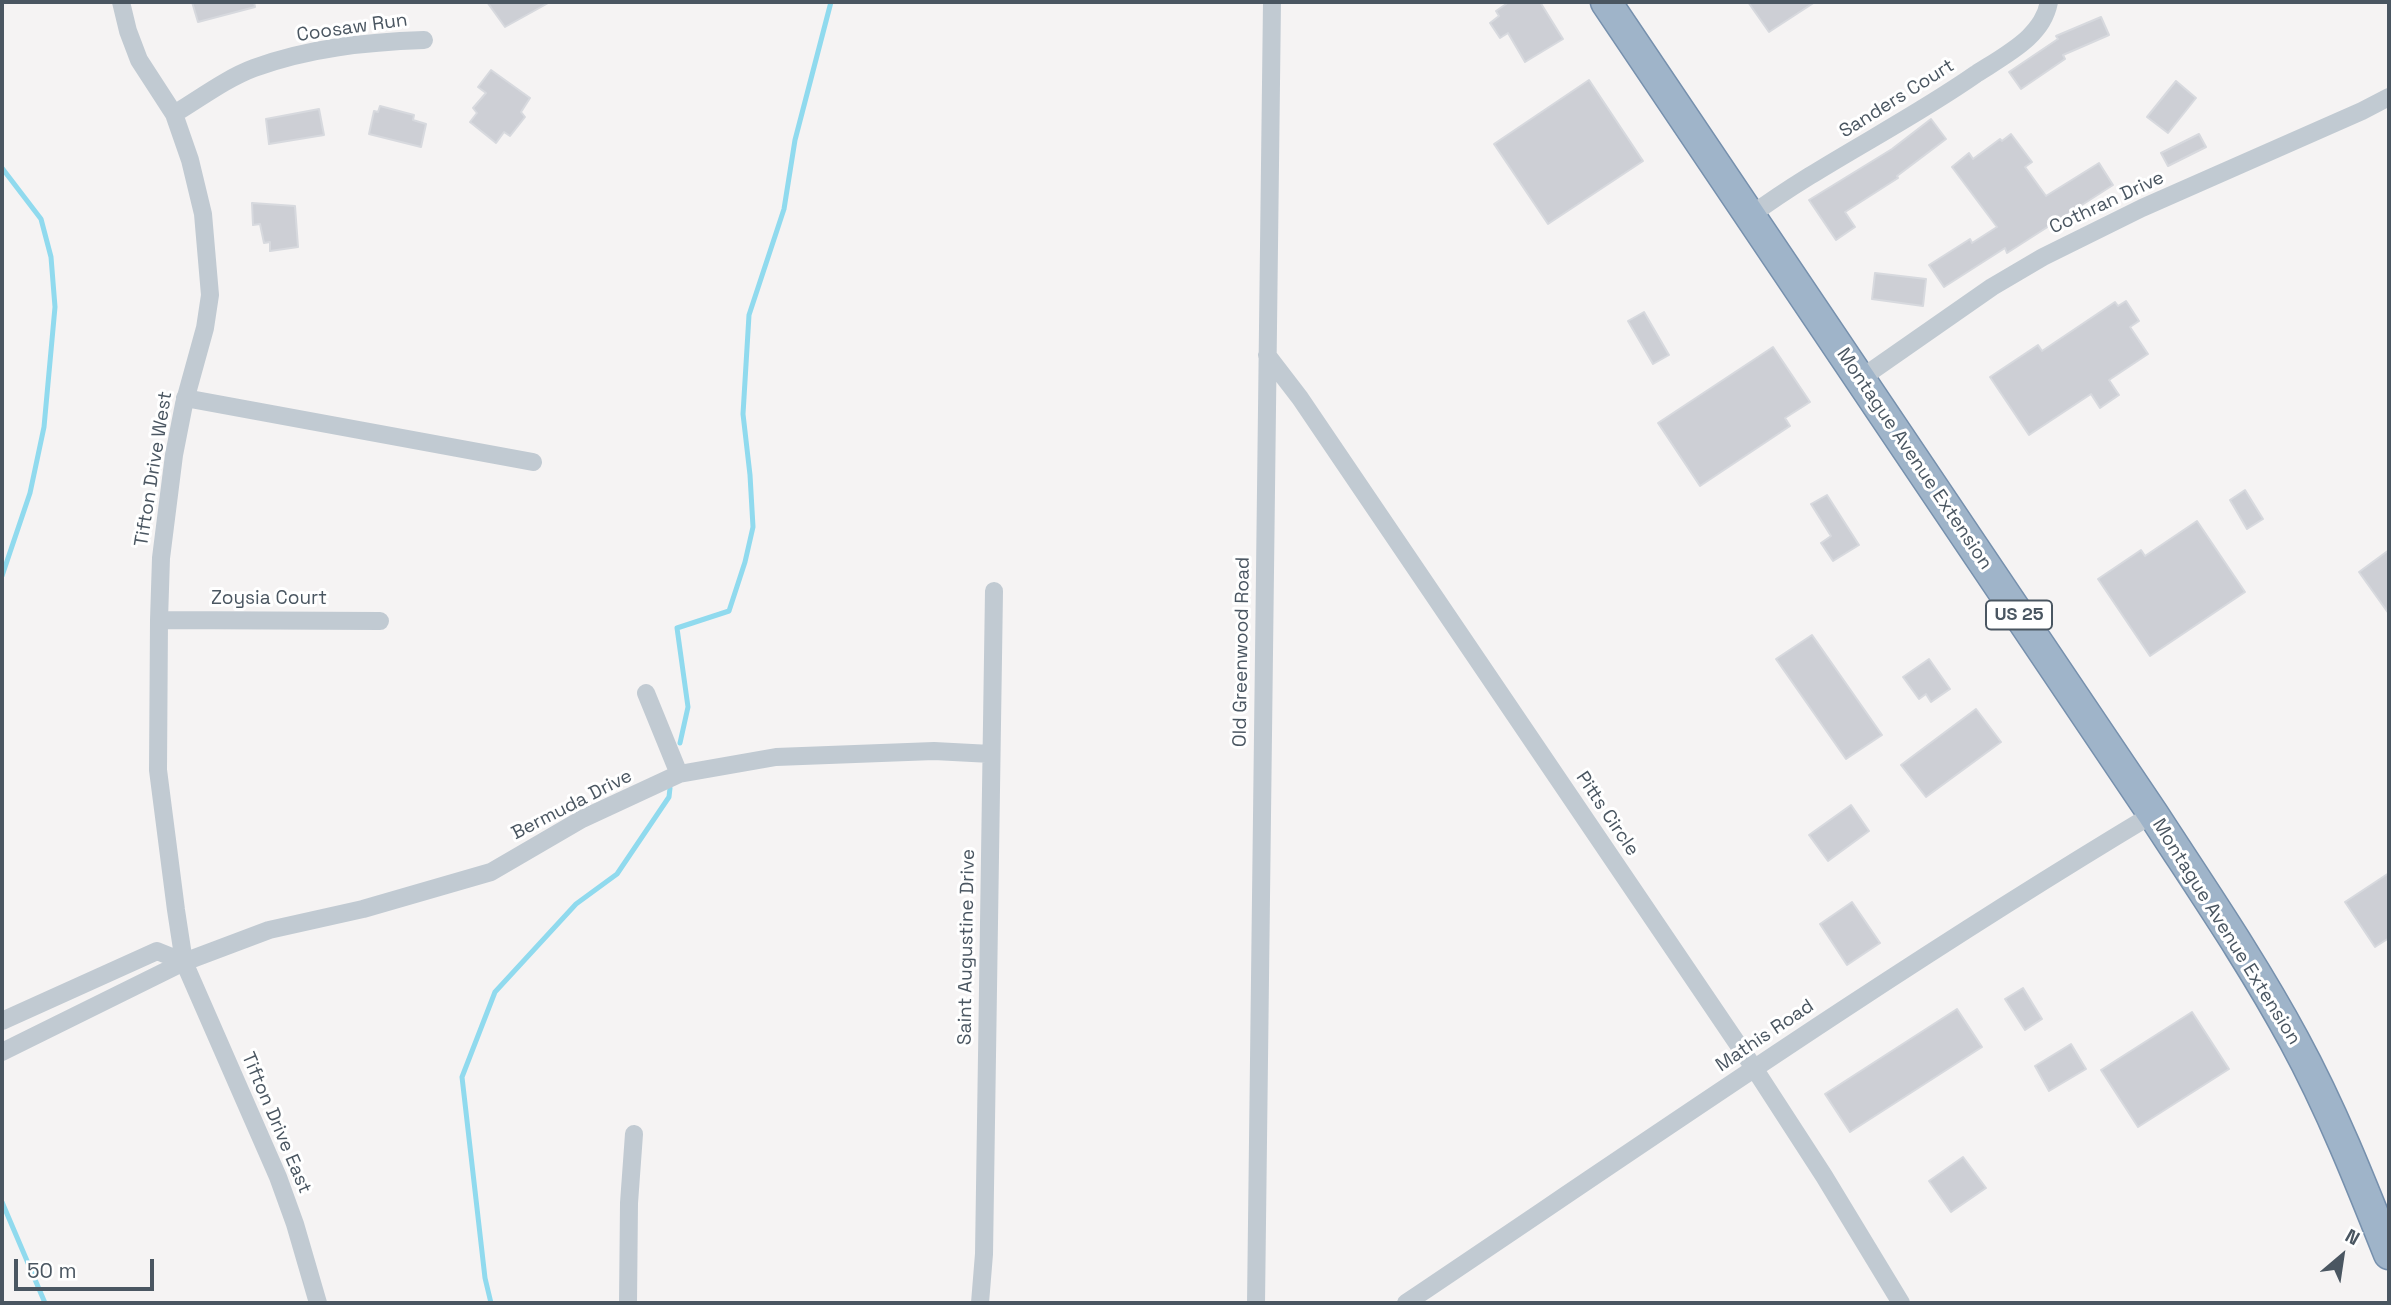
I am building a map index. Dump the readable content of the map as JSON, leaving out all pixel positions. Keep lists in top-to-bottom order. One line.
{"streets":{"highway":["Montague Avenue Extension","US 25"],"street":["Coosaw Run","Sanders Court","Cothran Drive","Tifton Drive West","Zoysia Court","Old Greenwood Road","Bermuda Drive","Pitts Circle","Saint Augustine Drive","Mathis Road","Tifton Drive East"]},"crossings":[["Coosaw Run","Tifton Drive West"],["Sanders Court","Montague Avenue Extension"],["Cothran Drive","Montague Avenue Extension"],["Montague Avenue Extension","Mathis Road"],["Tifton Drive West","Zoysia Court"],["Tifton Drive West","Bermuda Drive"],["Tifton Drive West","Tifton Drive East"],["Old Greenwood Road","Pitts Circle"],["Bermuda Drive","Saint Augustine Drive"],["Bermuda Drive","Tifton Drive East"],["Pitts Circle","Mathis Road"]],"scale_bar":"50 m","north":"top right"}
